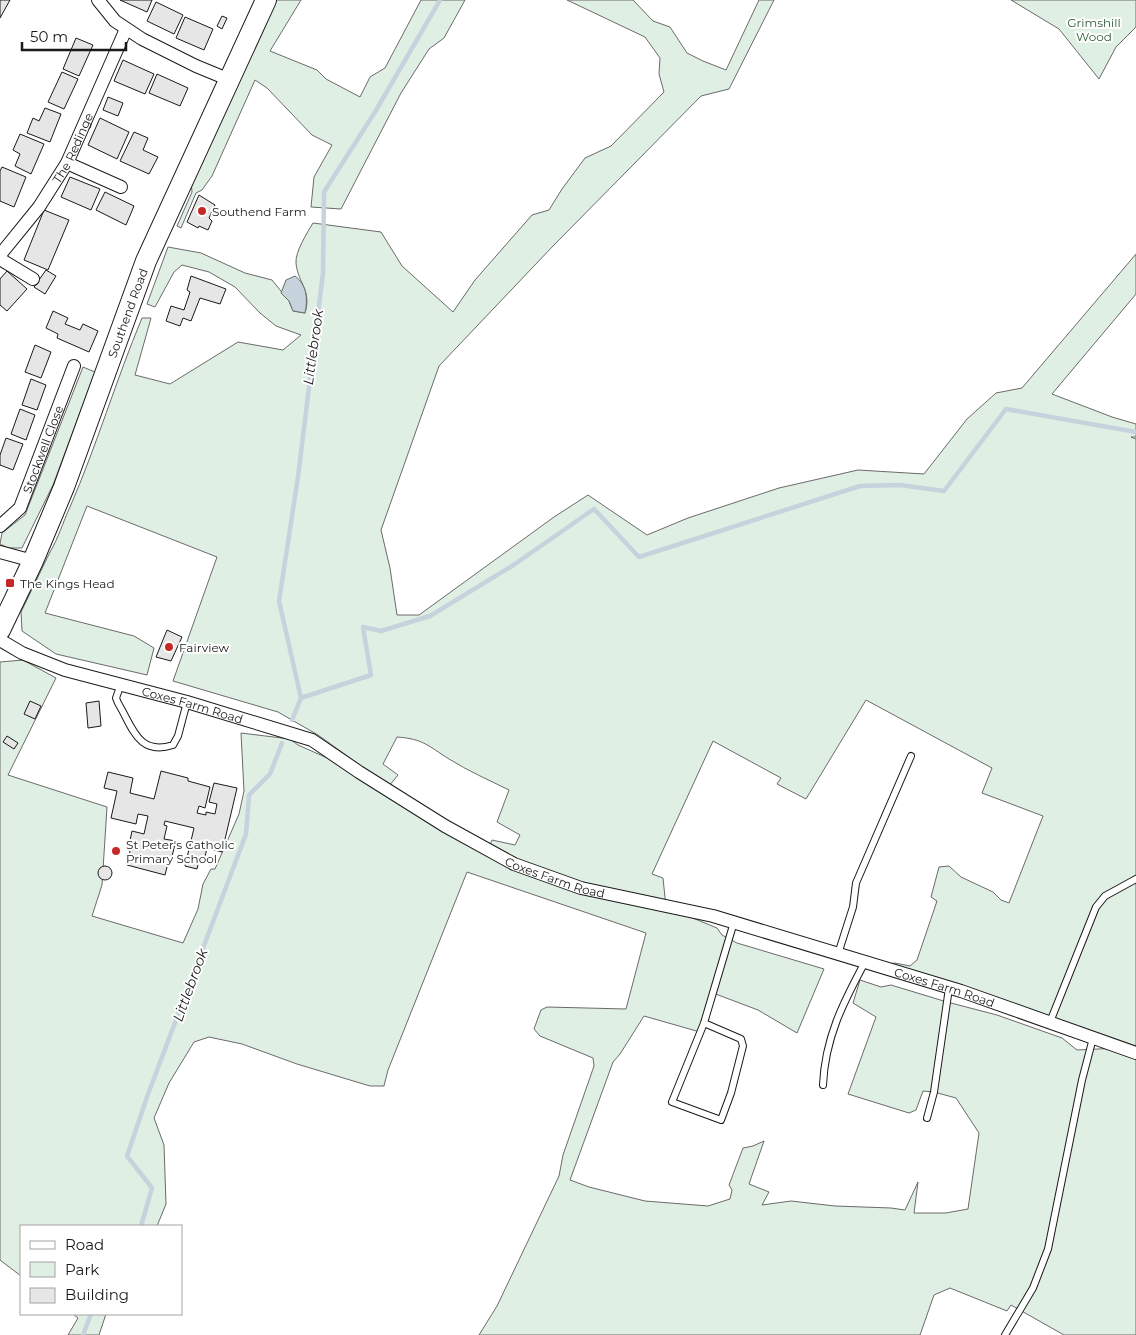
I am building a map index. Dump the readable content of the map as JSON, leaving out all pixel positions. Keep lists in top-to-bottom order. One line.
{"streets":{"main road":["Southend Road"],"street":["The Redinge","Stockwell Close","Coxes Farm Road"]},"water":["Littlebrook"],"parks":["Grimshill Wood"],"places":{"other":["Southend Farm","Fairview","St Peter's Catholic Primary School"],"transit":["The Kings Head"]},"legend":["Road","Park","Building"],"scale_bar":"50 m"}
